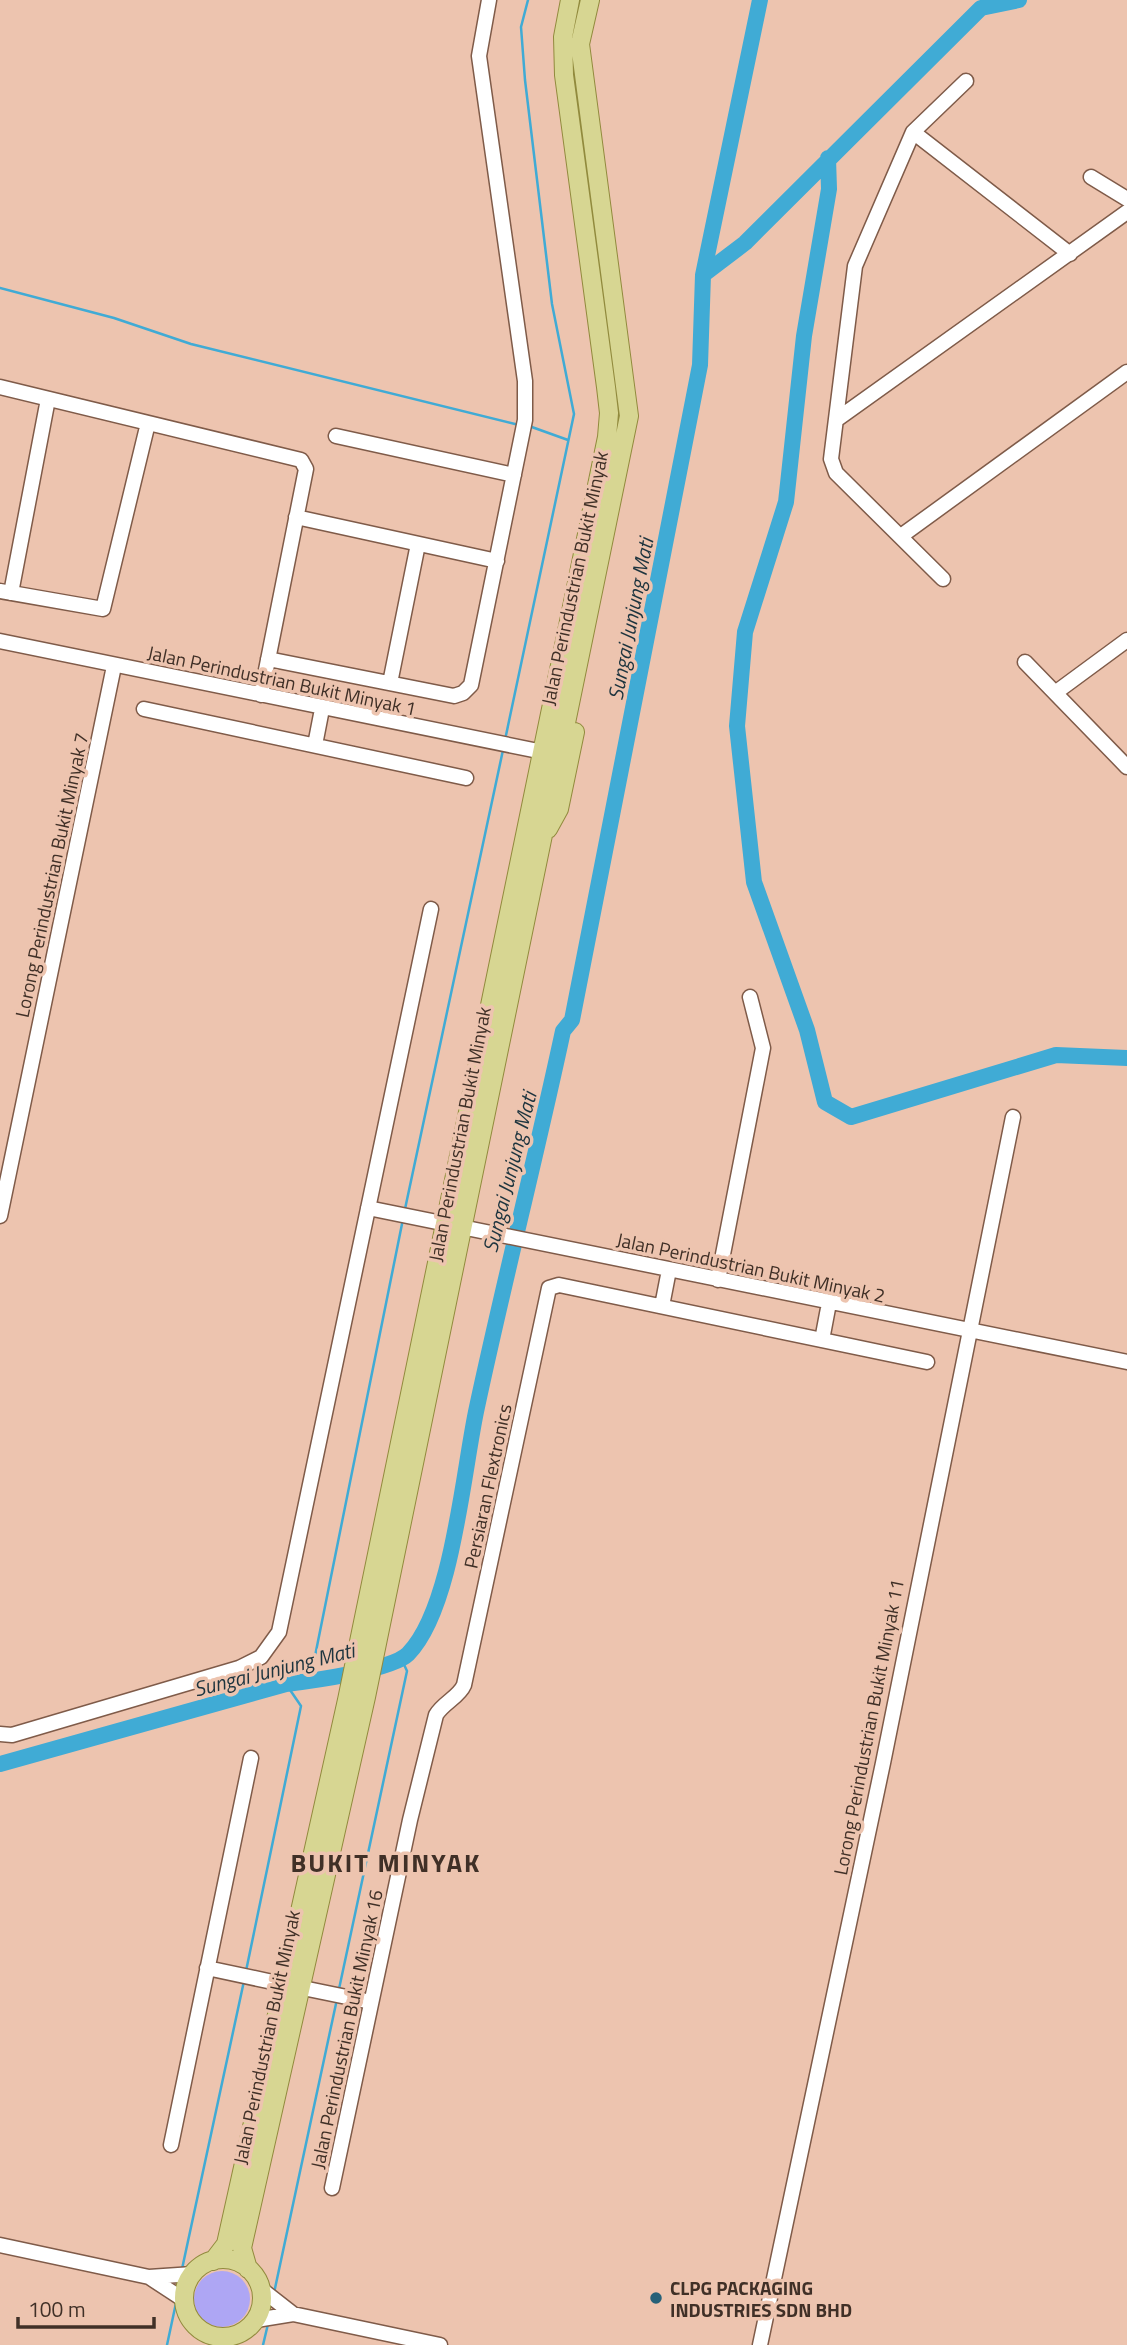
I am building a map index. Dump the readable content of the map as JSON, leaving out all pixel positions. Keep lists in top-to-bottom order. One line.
{"streets":{"main road":["Jalan Perindustrian Bukit Minyak"],"street":["Jalan Perindustrian Bukit Minyak 1","Lorong Perindustrian Bukit Minyak 7","Jalan Perindustrian Bukit Minyak 2","Persiaran Flextronics","Lorong Perindustrian Bukit Minyak 11","Jalan Perindustrian Bukit Minyak 16"]},"crossings":[["Jalan Perindustrian Bukit Minyak","Jalan Perindustrian Bukit Minyak 1"],["Jalan Perindustrian Bukit Minyak","Jalan Perindustrian Bukit Minyak 2"],["Jalan Perindustrian Bukit Minyak 1","Lorong Perindustrian Bukit Minyak 7"],["Jalan Perindustrian Bukit Minyak 2","Lorong Perindustrian Bukit Minyak 11"],["Persiaran Flextronics","Jalan Perindustrian Bukit Minyak 16"]],"districts":["BUKIT MINYAK"],"water":["Sungai Junjung Mati"],"places":["CLPG PACKAGING INDUSTRIES SDN BHD"],"scale_bar":"100 m"}
